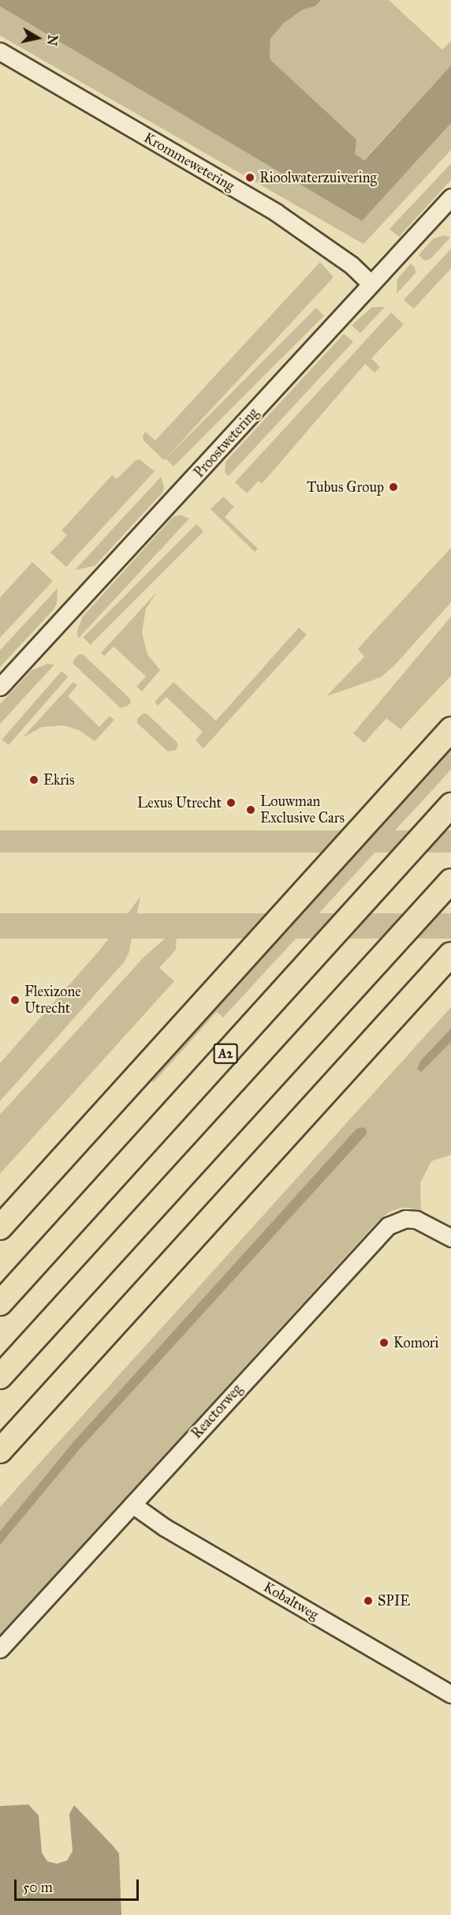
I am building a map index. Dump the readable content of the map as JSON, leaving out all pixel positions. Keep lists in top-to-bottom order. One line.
{"streets":{"highway":["A2"],"street":["Krommewetering","Proostwetering","Reactorweg","Kobaltweg"]},"crossings":[["Krommewetering","Proostwetering"],["Reactorweg","Kobaltweg"]],"places":["Rioolwaterzuivering","Tubus Group","Ekris","Lexus Utrecht","Louwman Exclusive Cars","Flexizone Utrecht","Komori","SPIE"],"scale_bar":"50 m","north":"right"}
